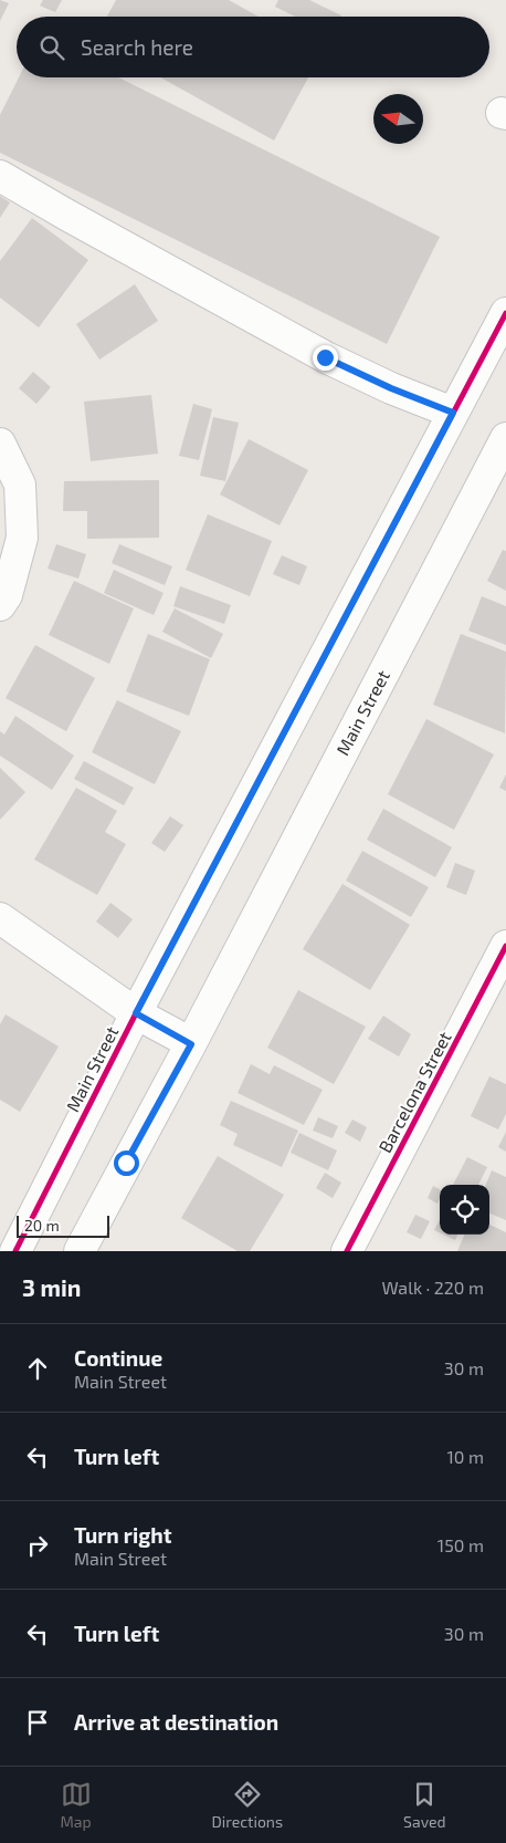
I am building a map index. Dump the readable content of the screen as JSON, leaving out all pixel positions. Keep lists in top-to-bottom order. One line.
{"streets":{"street":["Main Street","Barcelona Street"]},"scale_bar":"20 m","north":"left","page":{"search":"Search here","scale":"20 m","heading":["3 min","Walk · 220 m"],"list":[["Continue","Main Street","30 m"],["Turn left","10 m"],["Turn right","Main Street","150 m"],["Turn left","30 m"],"Arrive at destination"],"nav":["Map","Directions","Saved"]}}
